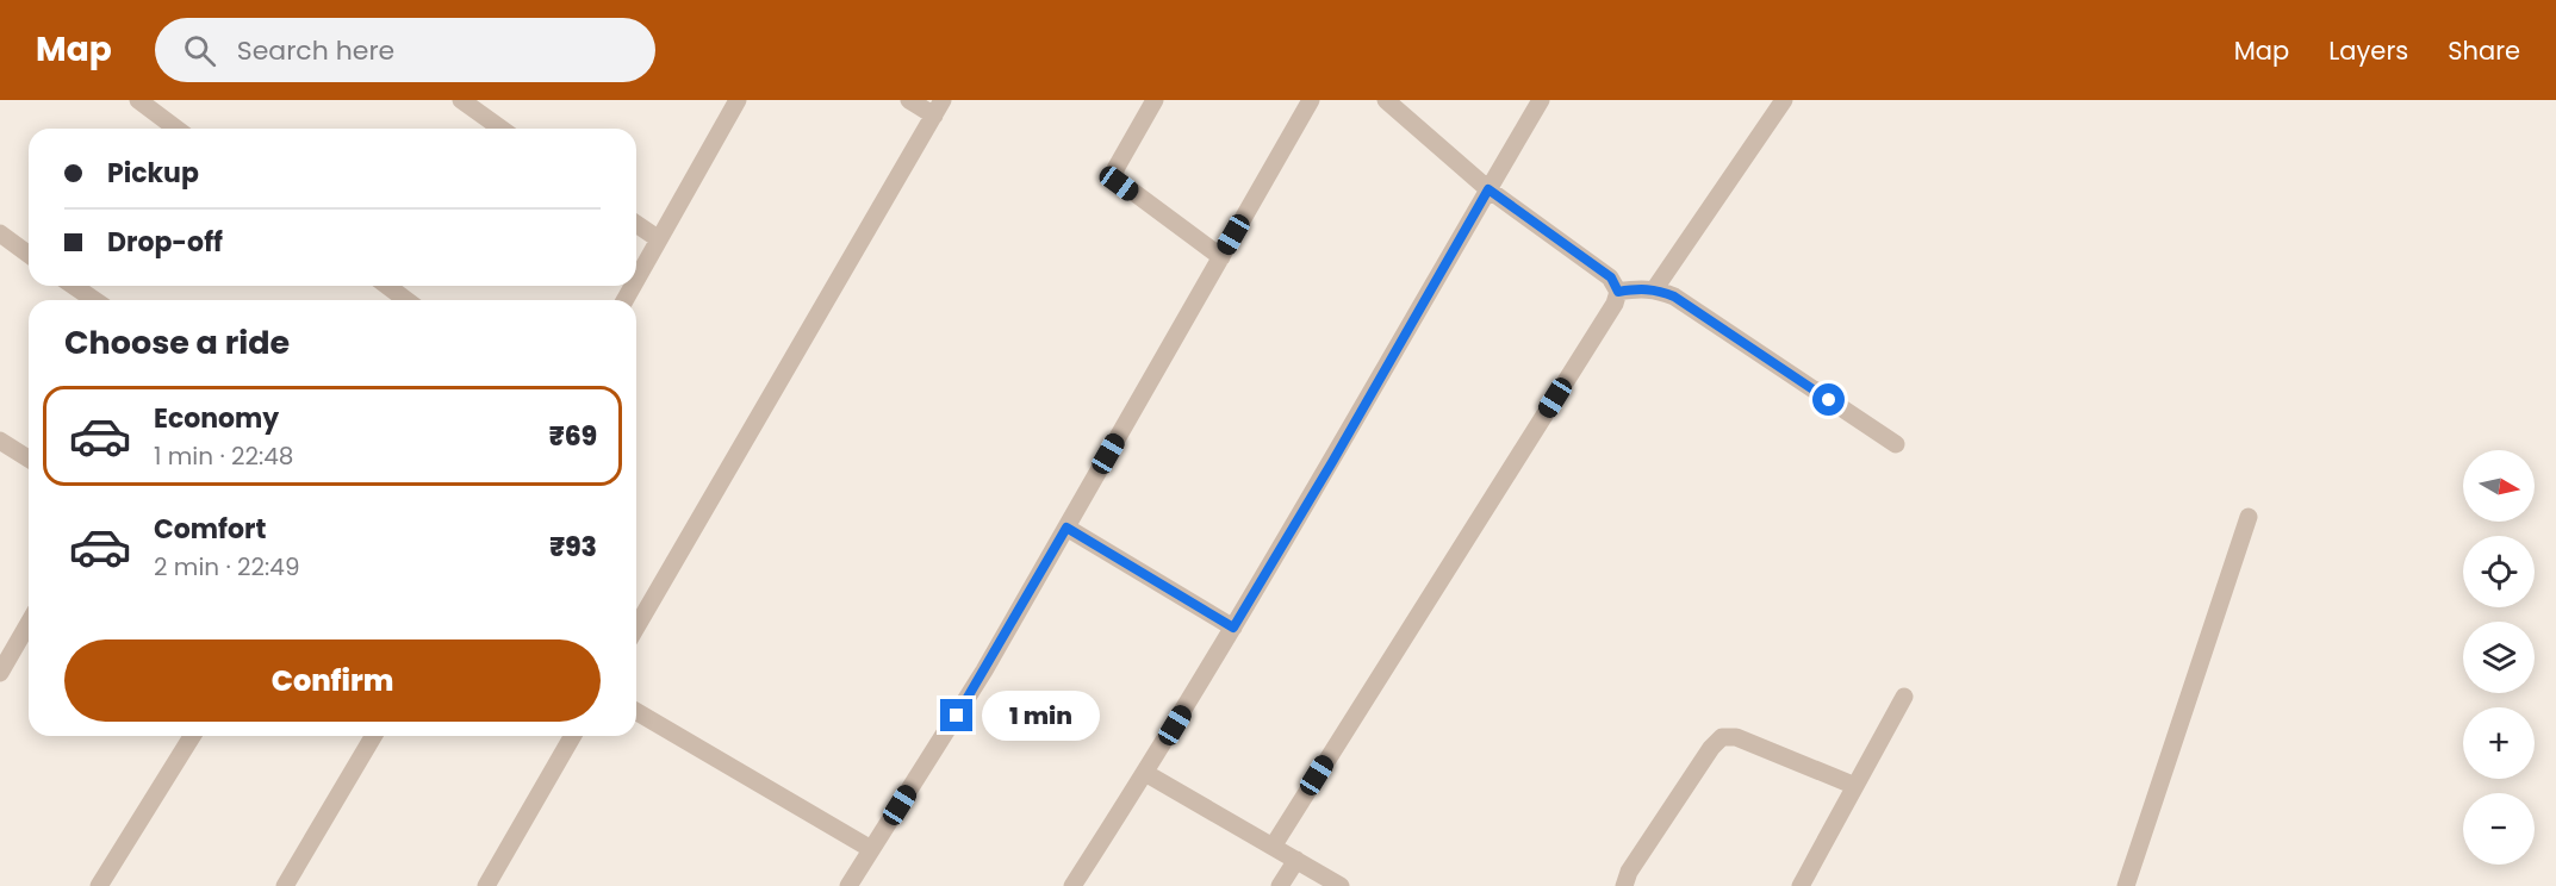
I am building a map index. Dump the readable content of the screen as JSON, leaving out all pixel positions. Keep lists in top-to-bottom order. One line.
{"north":"right","page":{"header":"Map","search":"Search here","nav":["Map","Layers","Share"],"banner":["Pickup","Drop-off"],"heading":"Choose a ride","list":[{"name":"Economy","note":"1 min · 22:48","value":"₹69"},{"name":"Comfort","note":"2 min · 22:49","value":"₹93"}],"map_buttons":["+","−"],"buttons":"Confirm","bubble":"1 min"}}
